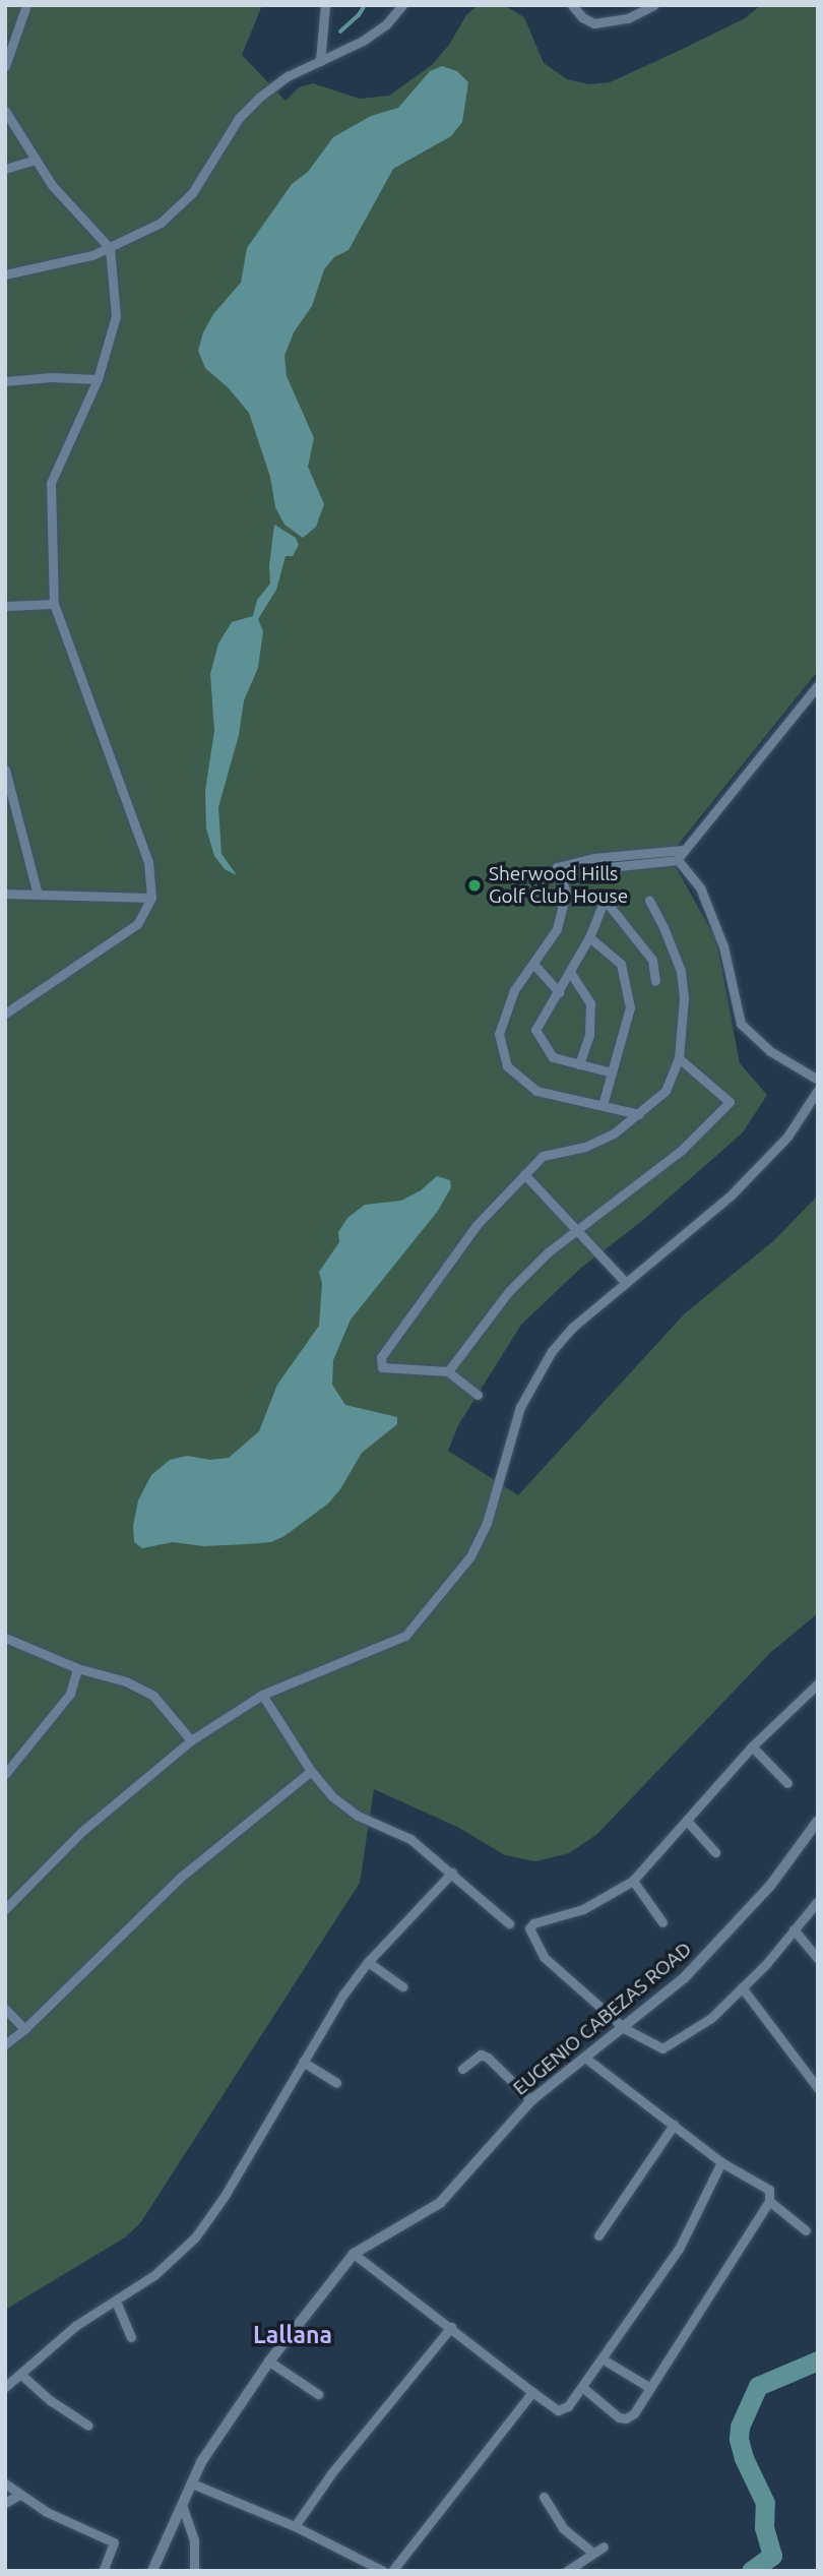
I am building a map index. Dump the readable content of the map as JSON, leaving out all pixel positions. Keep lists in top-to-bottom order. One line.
{"streets":{"street":["EUGENIO CABEZAS ROAD"]},"districts":["Lallana"],"places":["Sherwood Hills Golf Club House"]}
